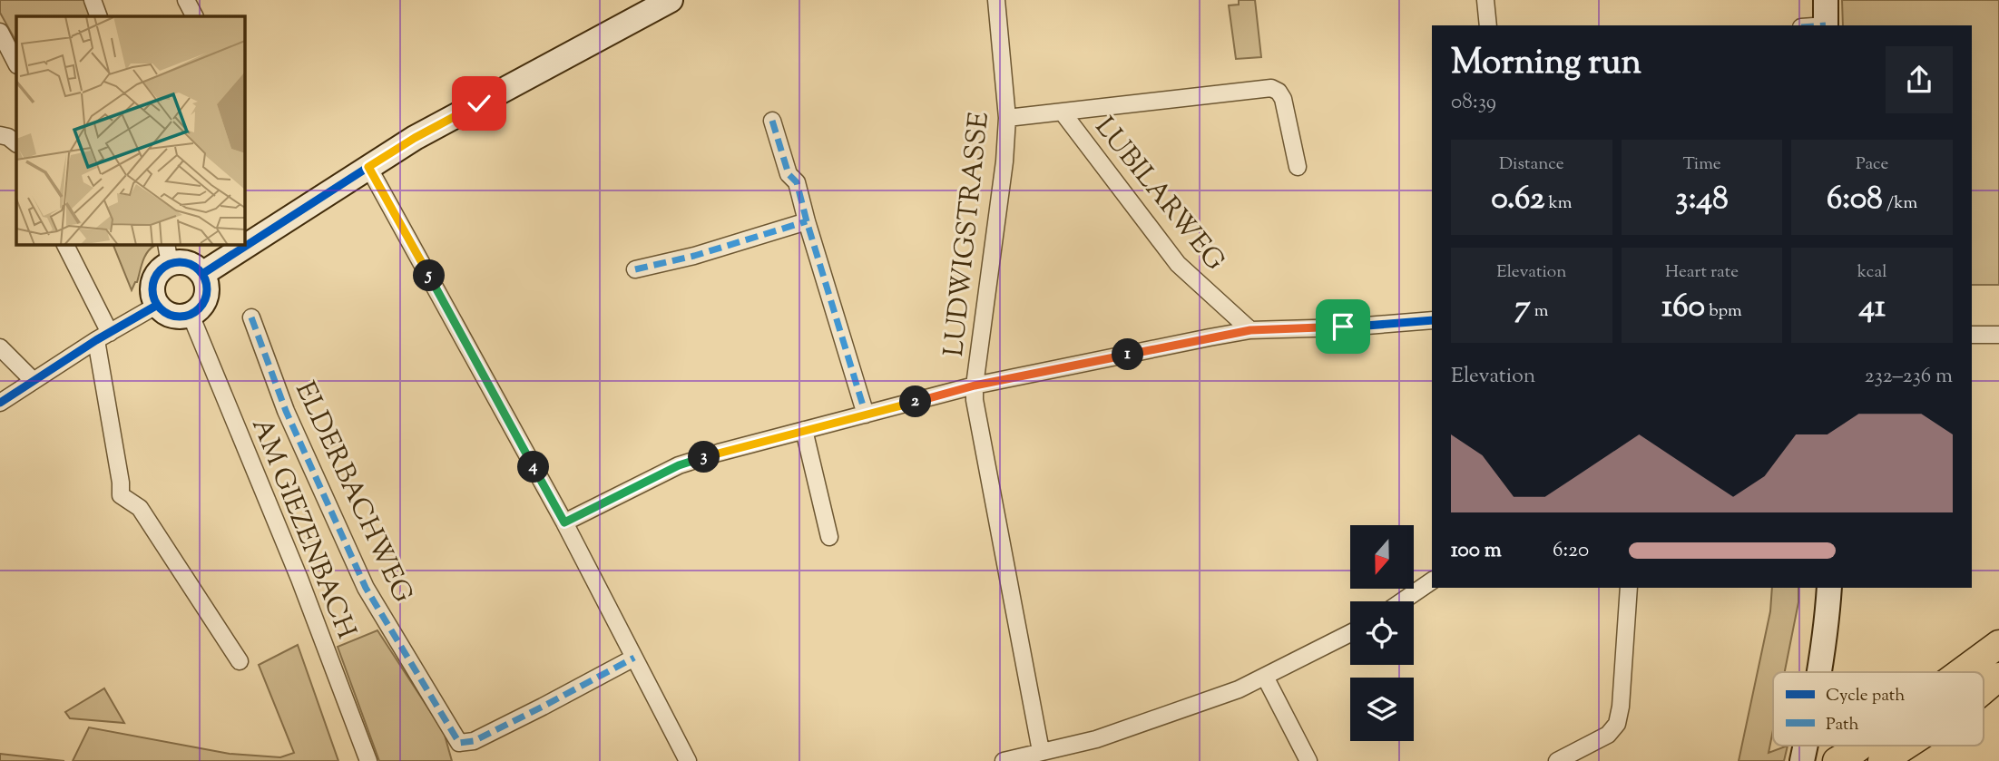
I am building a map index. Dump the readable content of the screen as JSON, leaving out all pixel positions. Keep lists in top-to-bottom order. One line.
{"streets":{"street":["LUBILARWEG","LUDWIGSTRASSE","ELDERBACHWEG","AM GIEZENBACH"]},"legend":["Cycle path","Path"],"north":"bottom","page":{"heading":["Morning run","08:39"],"stats":[["Distance","0.62 km"],["Time","3:48"],["Pace","6:08 /km"],["Elevation","7 m"],["Heart rate","160 bpm"],["kcal","41"]],"pins":["5","1","2","3","4"],"chart":["Elevation","232–236 m"],"list":[{"name":"100 m","note":"6:20"}]}}
